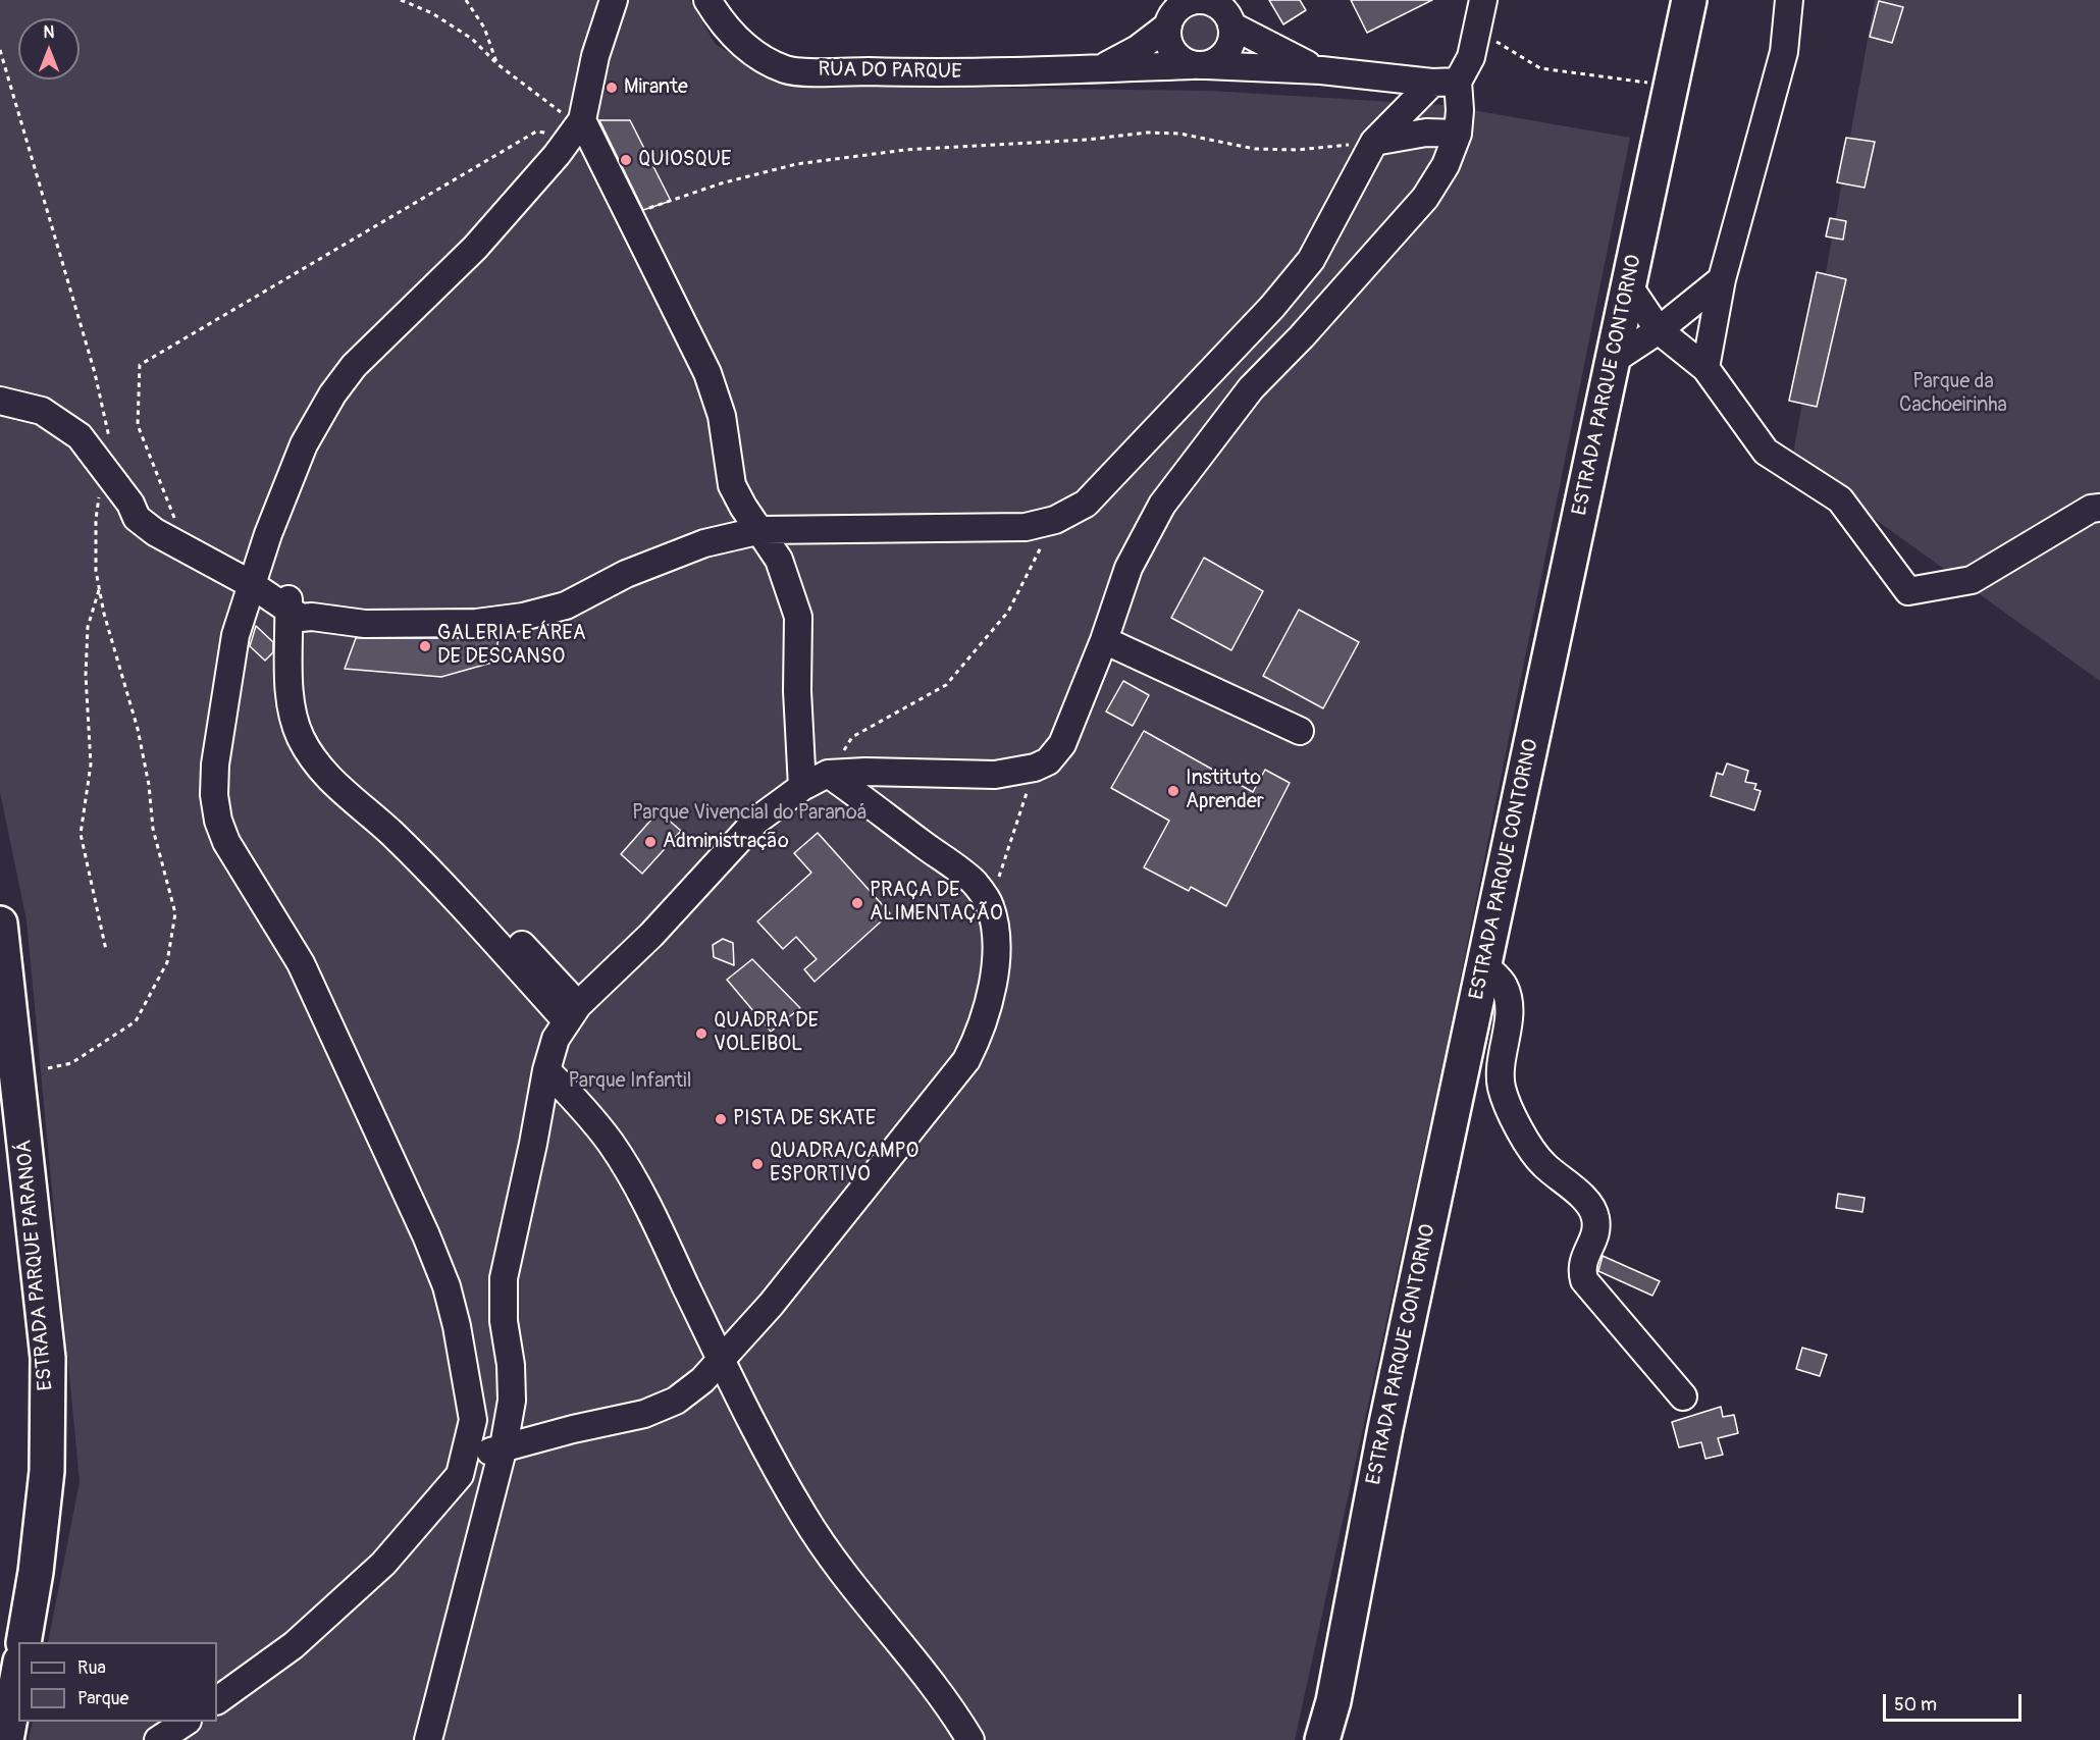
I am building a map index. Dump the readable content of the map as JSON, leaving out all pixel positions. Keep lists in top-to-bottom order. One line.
{"streets":{"main road":["ESTRADA PARQUE CONTORNO","ESTRADA PARQUE PARANOÁ"],"street":["RUA DO PARQUE"]},"parks":["Parque da Cachoeirinha","Parque Vivencial do Paranoá","Parque Infantil"],"places":["Mirante","QUIOSQUE","GALERIA E ÁREA DE DESCANSO","Instituto Aprender","Administração","PRAÇA DE ALIMENTAÇÃO","QUADRA DE VOLEIBOL","PISTA DE SKATE","QUADRA/CAMPO ESPORTIVO"],"legend":["Rua","Parque"],"scale_bar":"50 m","north":"top"}
